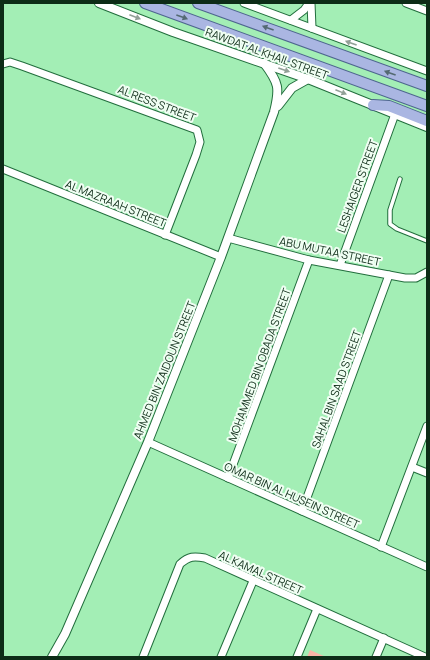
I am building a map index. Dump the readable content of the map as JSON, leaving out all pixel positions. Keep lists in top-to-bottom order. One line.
{"streets":{"main road":["RAWDAT AL KHAIL STREET"],"street":["AL RESS STREET","LESHAIGER STREET","AL MAZRAAH STREET","ABU MUTAA STREET","MOHAMMED BIN OBADA STREET","AHMED BIN ZAIDOUN STREET","SAHAL BIN SAAD STREET","OMAR BIN AL HUSEIN STREET","AL KAMAL STREET"]},"crossings":[["RAWDAT AL KHAIL STREET","LESHAIGER STREET"],["RAWDAT AL KHAIL STREET","AHMED BIN ZAIDOUN STREET"],["AL RESS STREET","AL MAZRAAH STREET"],["LESHAIGER STREET","ABU MUTAA STREET"],["AL MAZRAAH STREET","AHMED BIN ZAIDOUN STREET"],["ABU MUTAA STREET","MOHAMMED BIN OBADA STREET"],["ABU MUTAA STREET","AHMED BIN ZAIDOUN STREET"],["ABU MUTAA STREET","SAHAL BIN SAAD STREET"],["MOHAMMED BIN OBADA STREET","OMAR BIN AL HUSEIN STREET"],["AHMED BIN ZAIDOUN STREET","OMAR BIN AL HUSEIN STREET"],["SAHAL BIN SAAD STREET","OMAR BIN AL HUSEIN STREET"]]}
